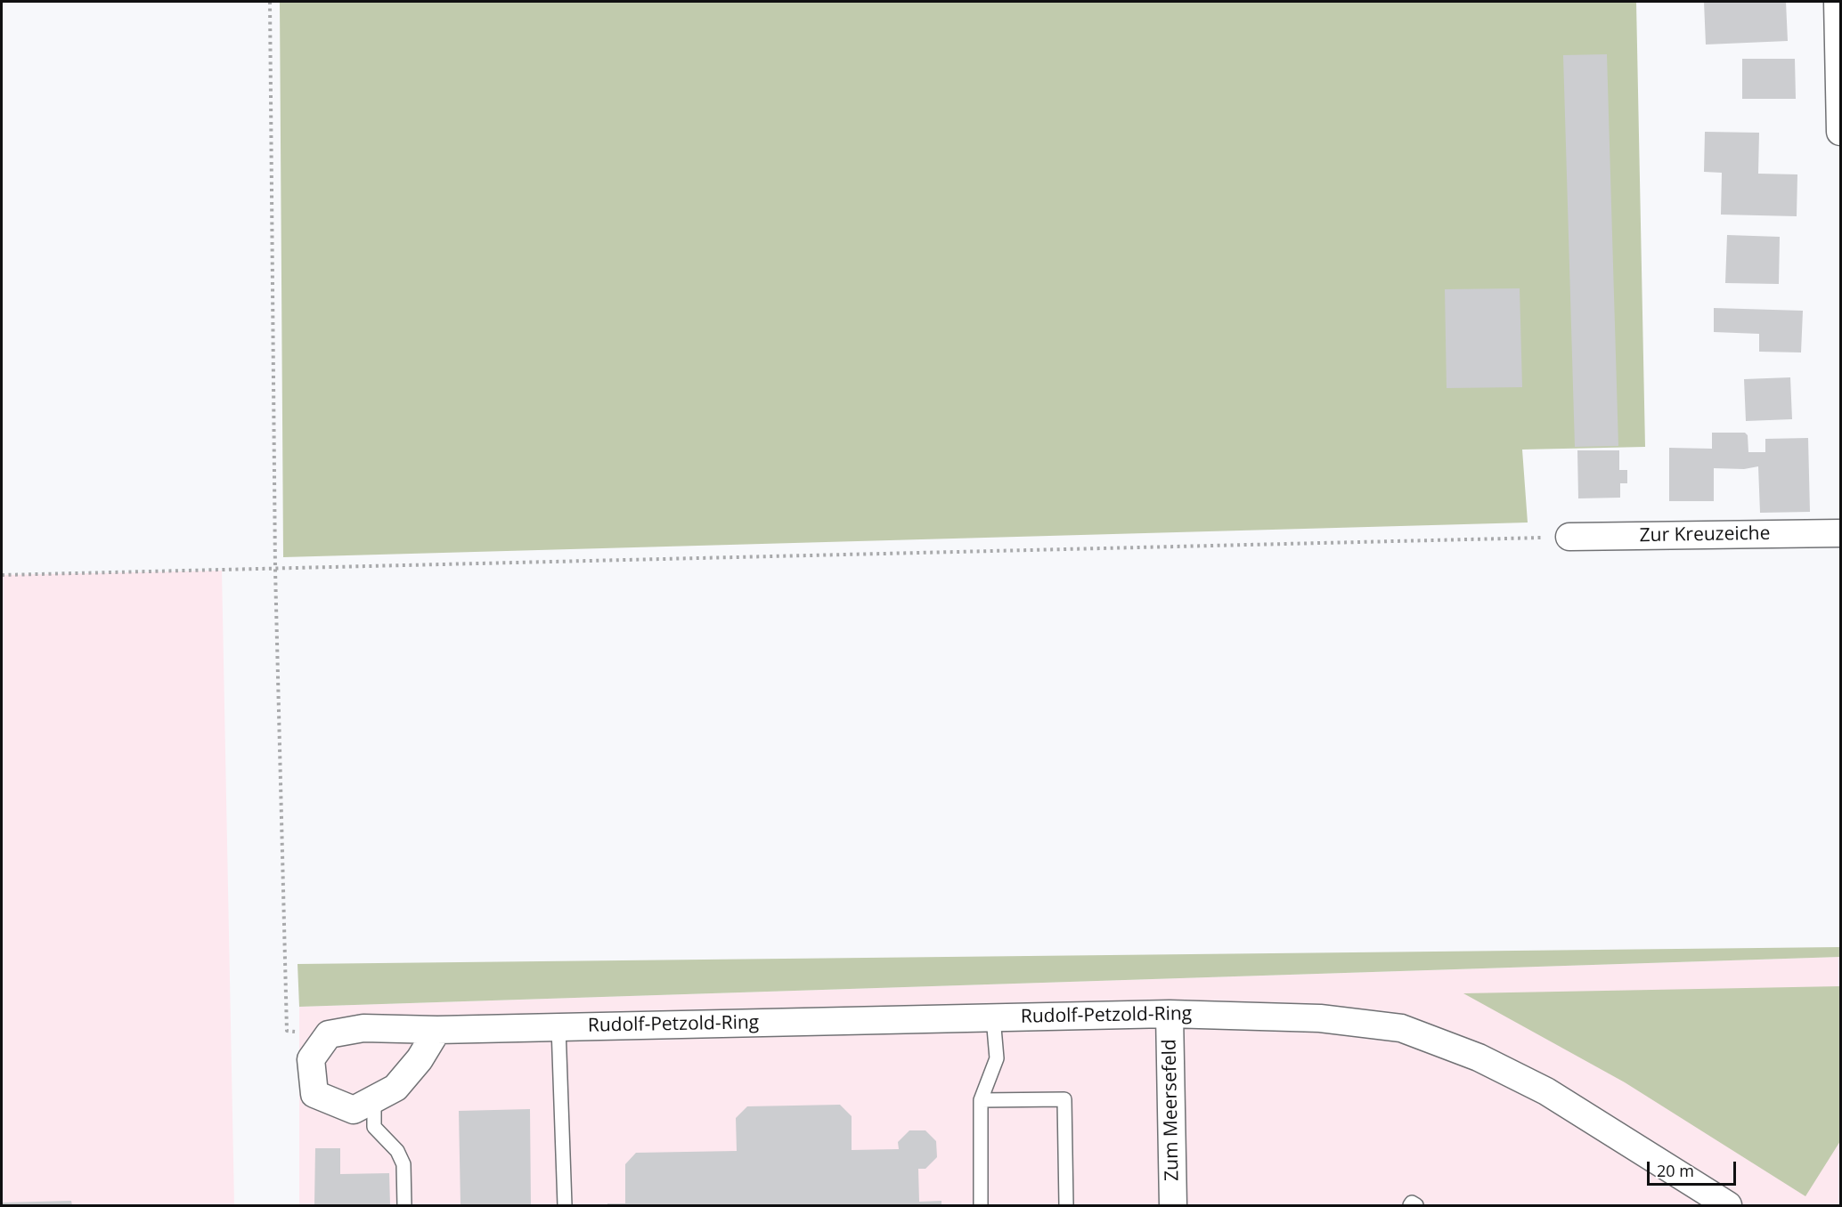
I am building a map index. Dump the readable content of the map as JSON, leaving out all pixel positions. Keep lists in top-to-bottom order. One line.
{"streets":{"street":["Zur Kreuzeiche","Rudolf-Petzold-Ring","Zum Meersefeld"]},"crossings":[["Rudolf-Petzold-Ring","Zum Meersefeld"]],"scale_bar":"20 m"}
